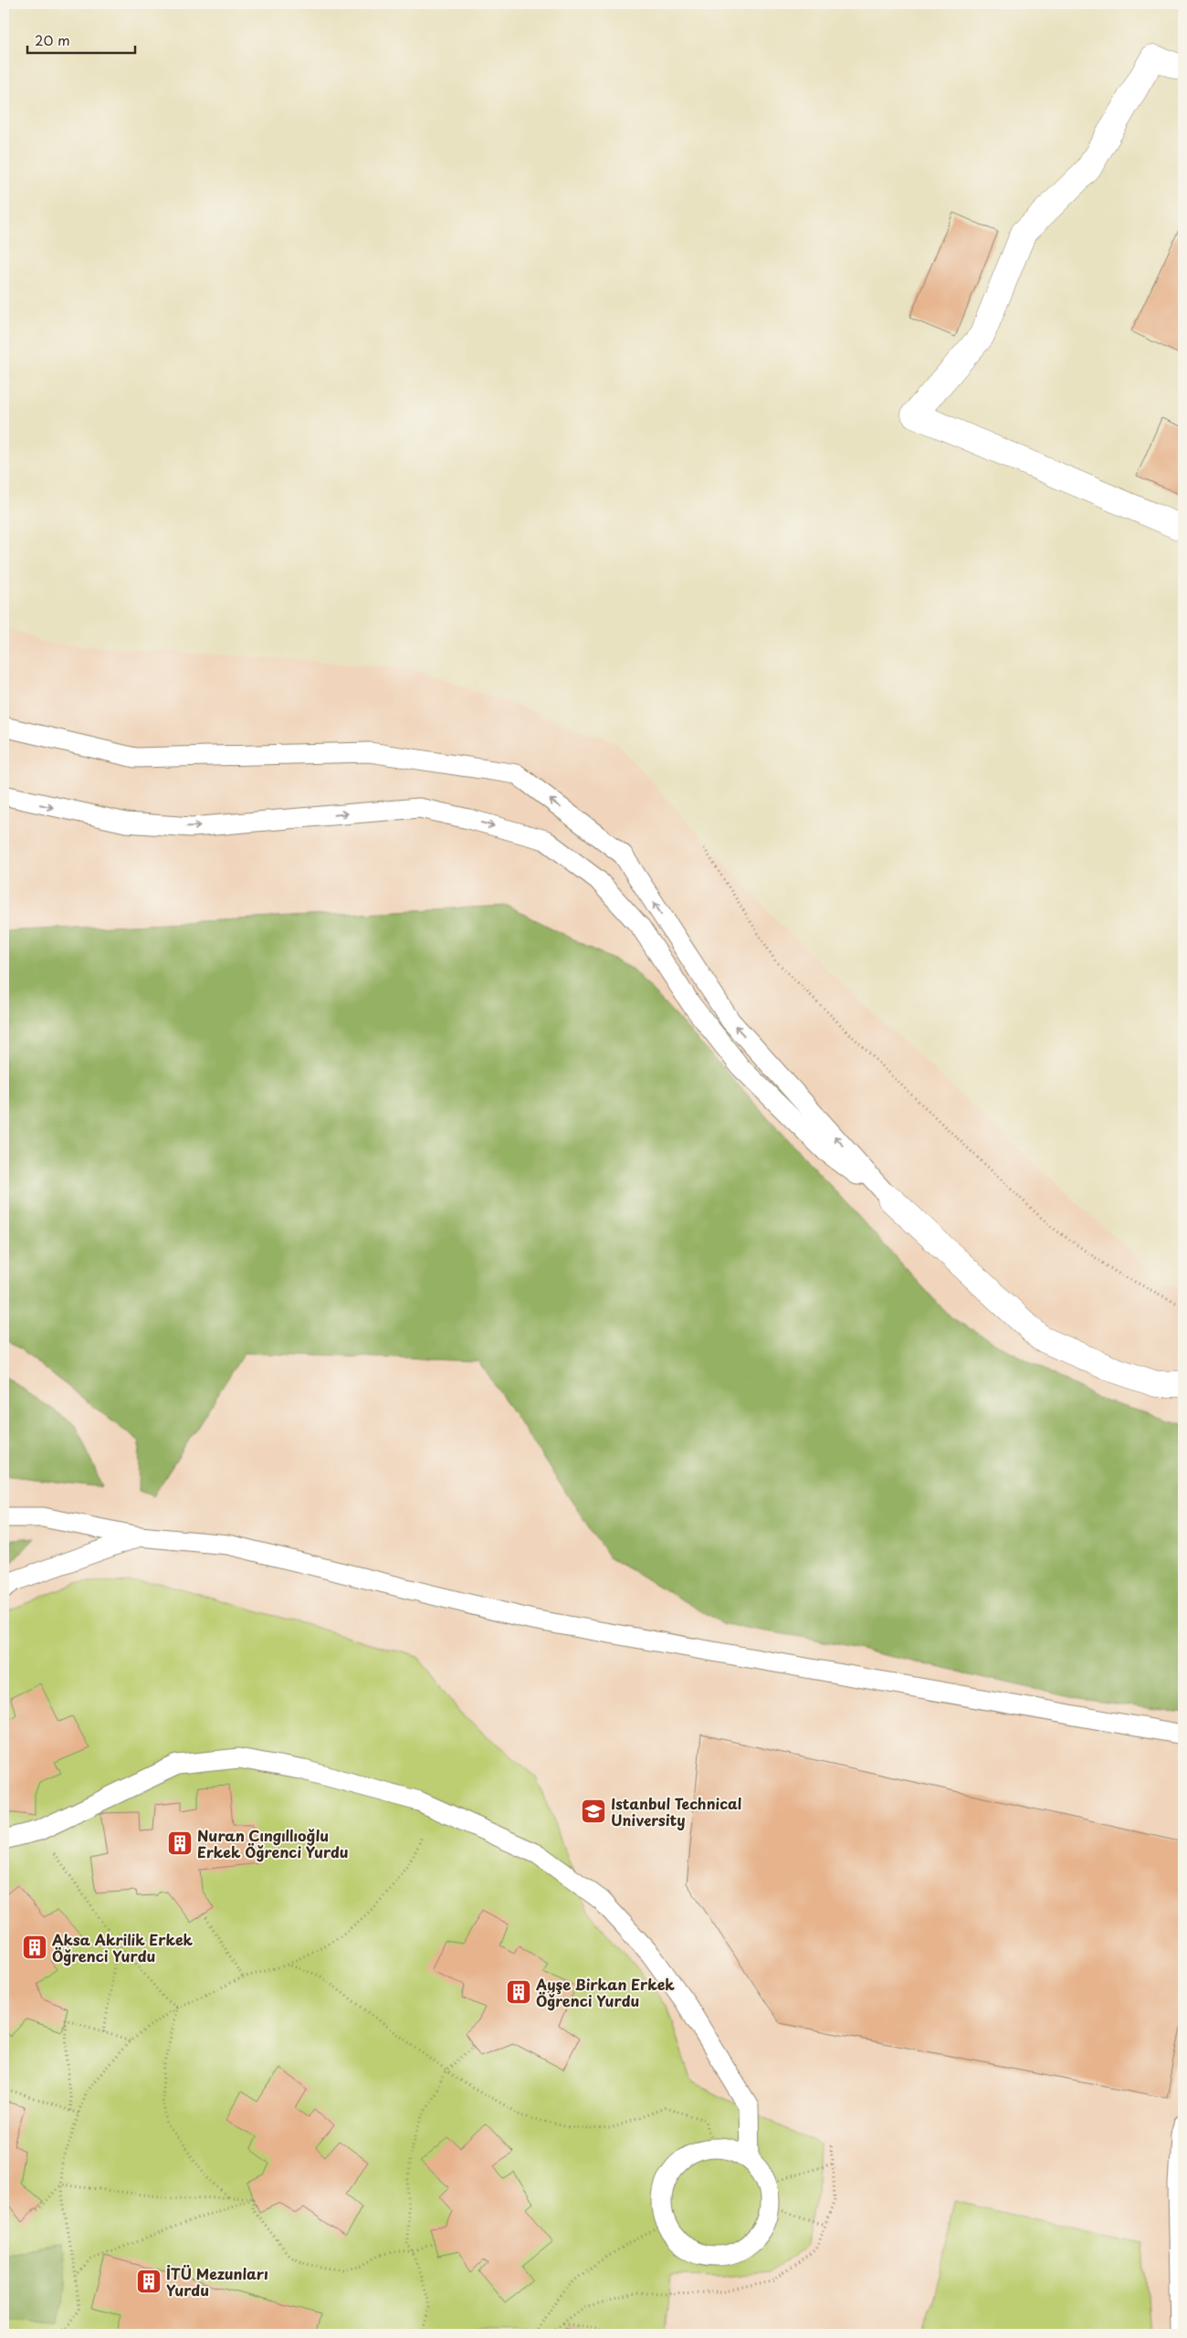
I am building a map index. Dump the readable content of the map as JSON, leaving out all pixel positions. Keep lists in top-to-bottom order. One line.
{"places":{"school or university":["Istanbul Technical University"],"building":["Nuran Cıngıllıoğlu Erkek Öğrenci Yurdu","Aksa Akrilik Erkek Öğrenci Yurdu","Ayşe Birkan Erkek Öğrenci Yurdu","İTÜ Mezunları Yurdu"]},"scale_bar":"20 m"}
